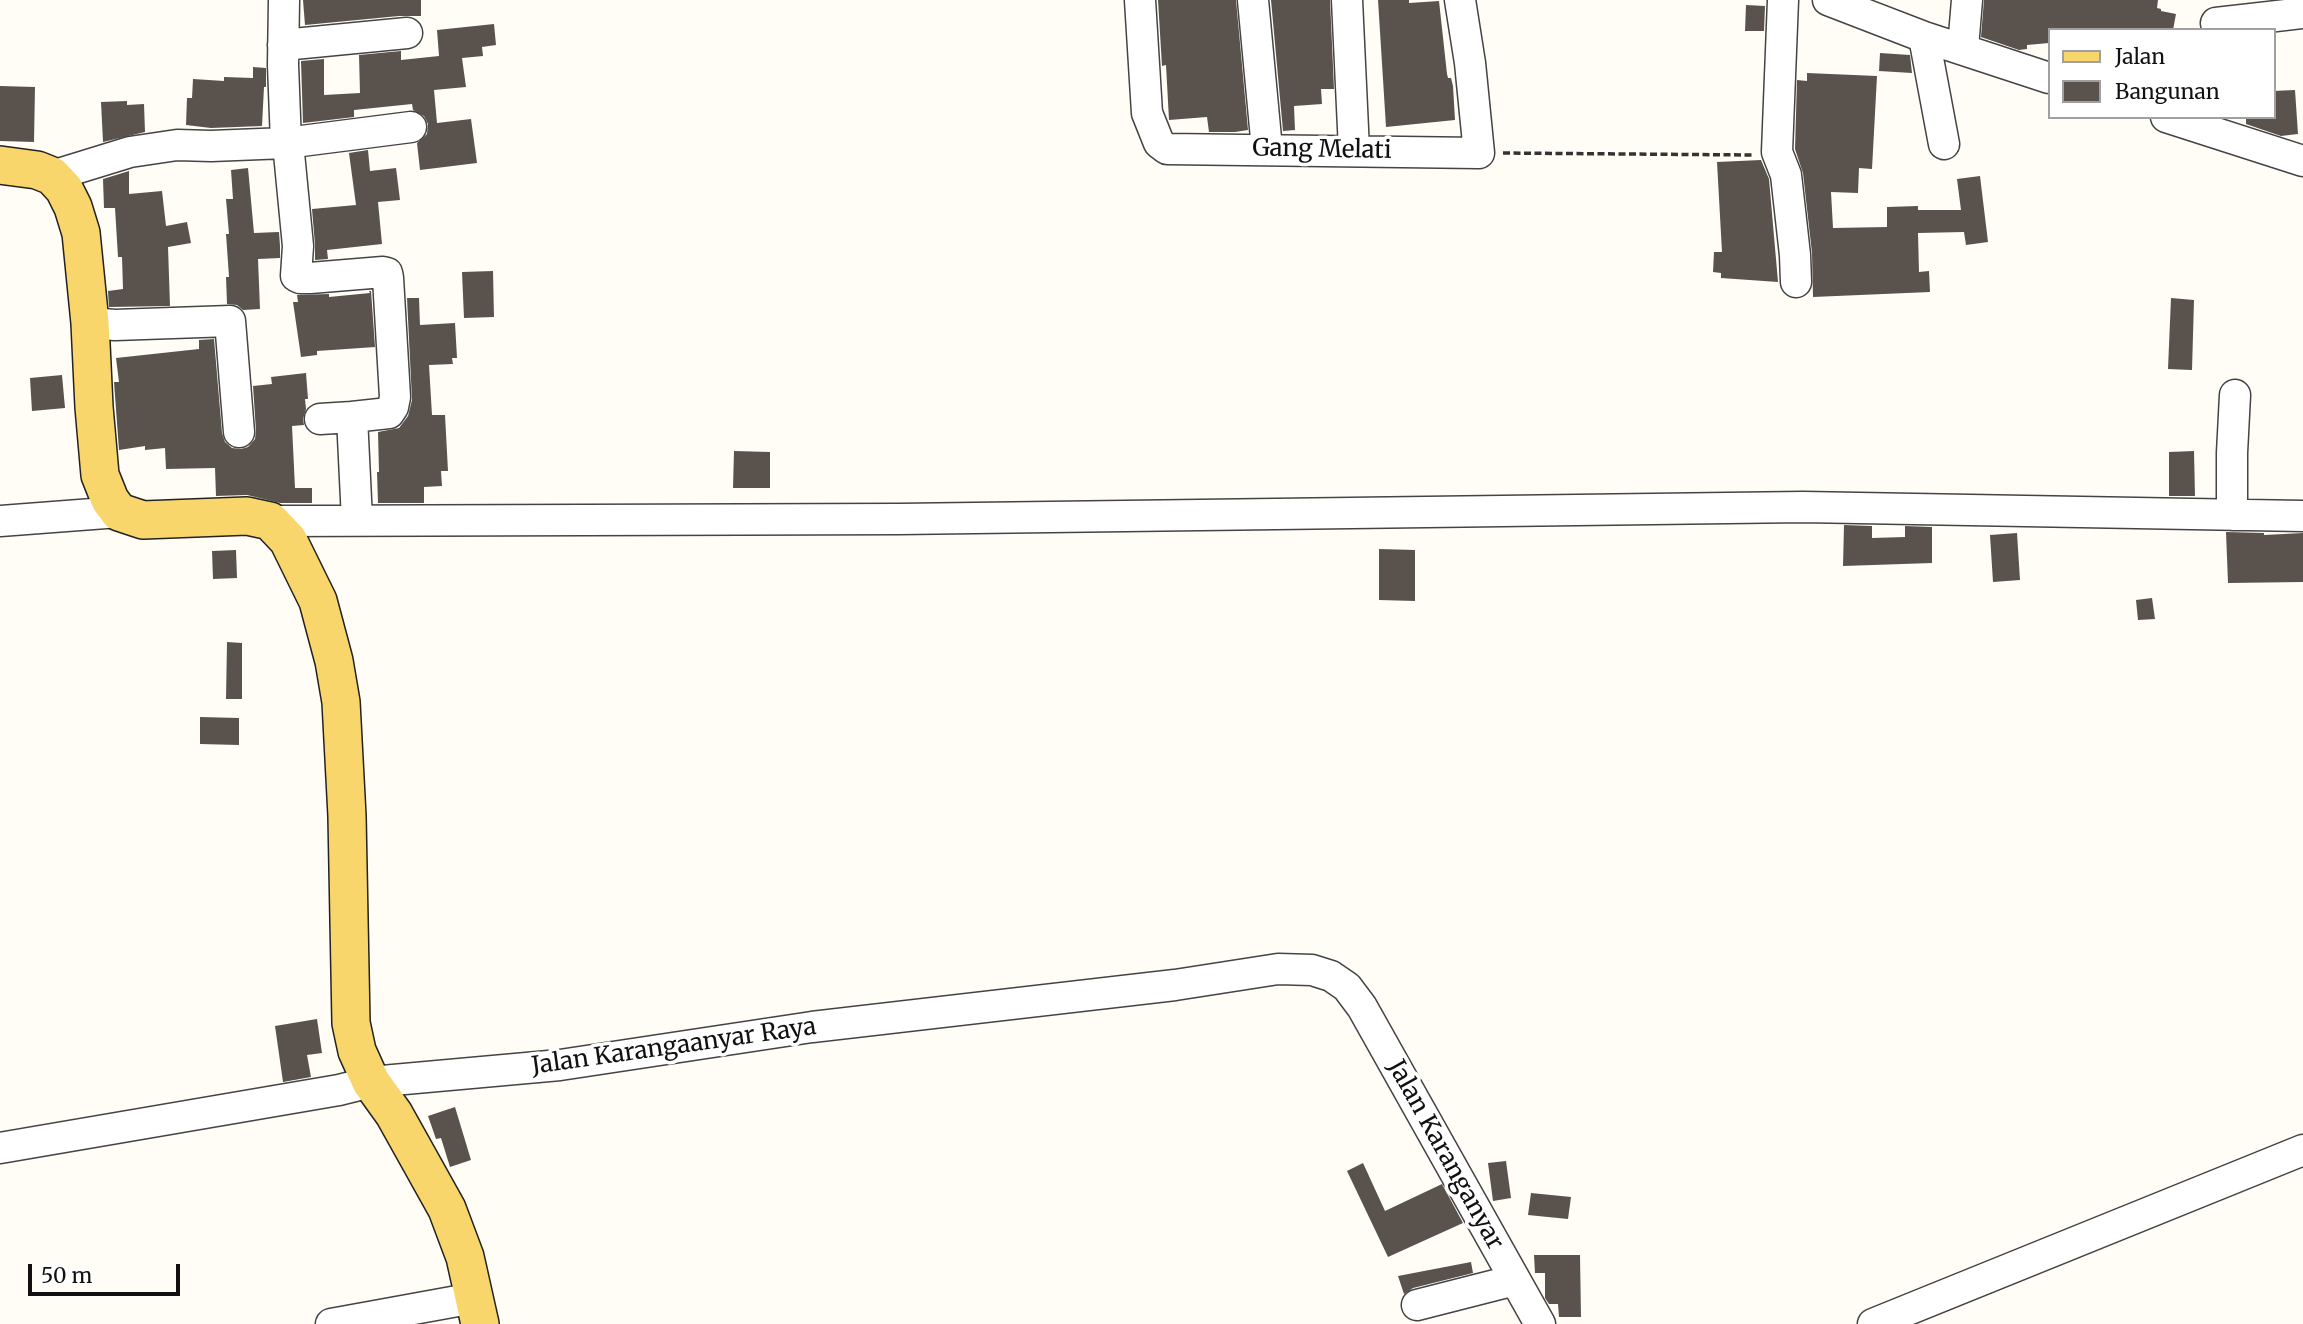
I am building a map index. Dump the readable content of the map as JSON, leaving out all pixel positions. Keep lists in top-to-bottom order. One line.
{"streets":{"street":["Gang Melati","Jalan Karangaanyar Raya","Jalan Karanganyar"]},"crossings":[["Jalan Karangaanyar Raya","Jalan Karanganyar"]],"legend":["Jalan","Bangunan"],"scale_bar":"50 m"}
